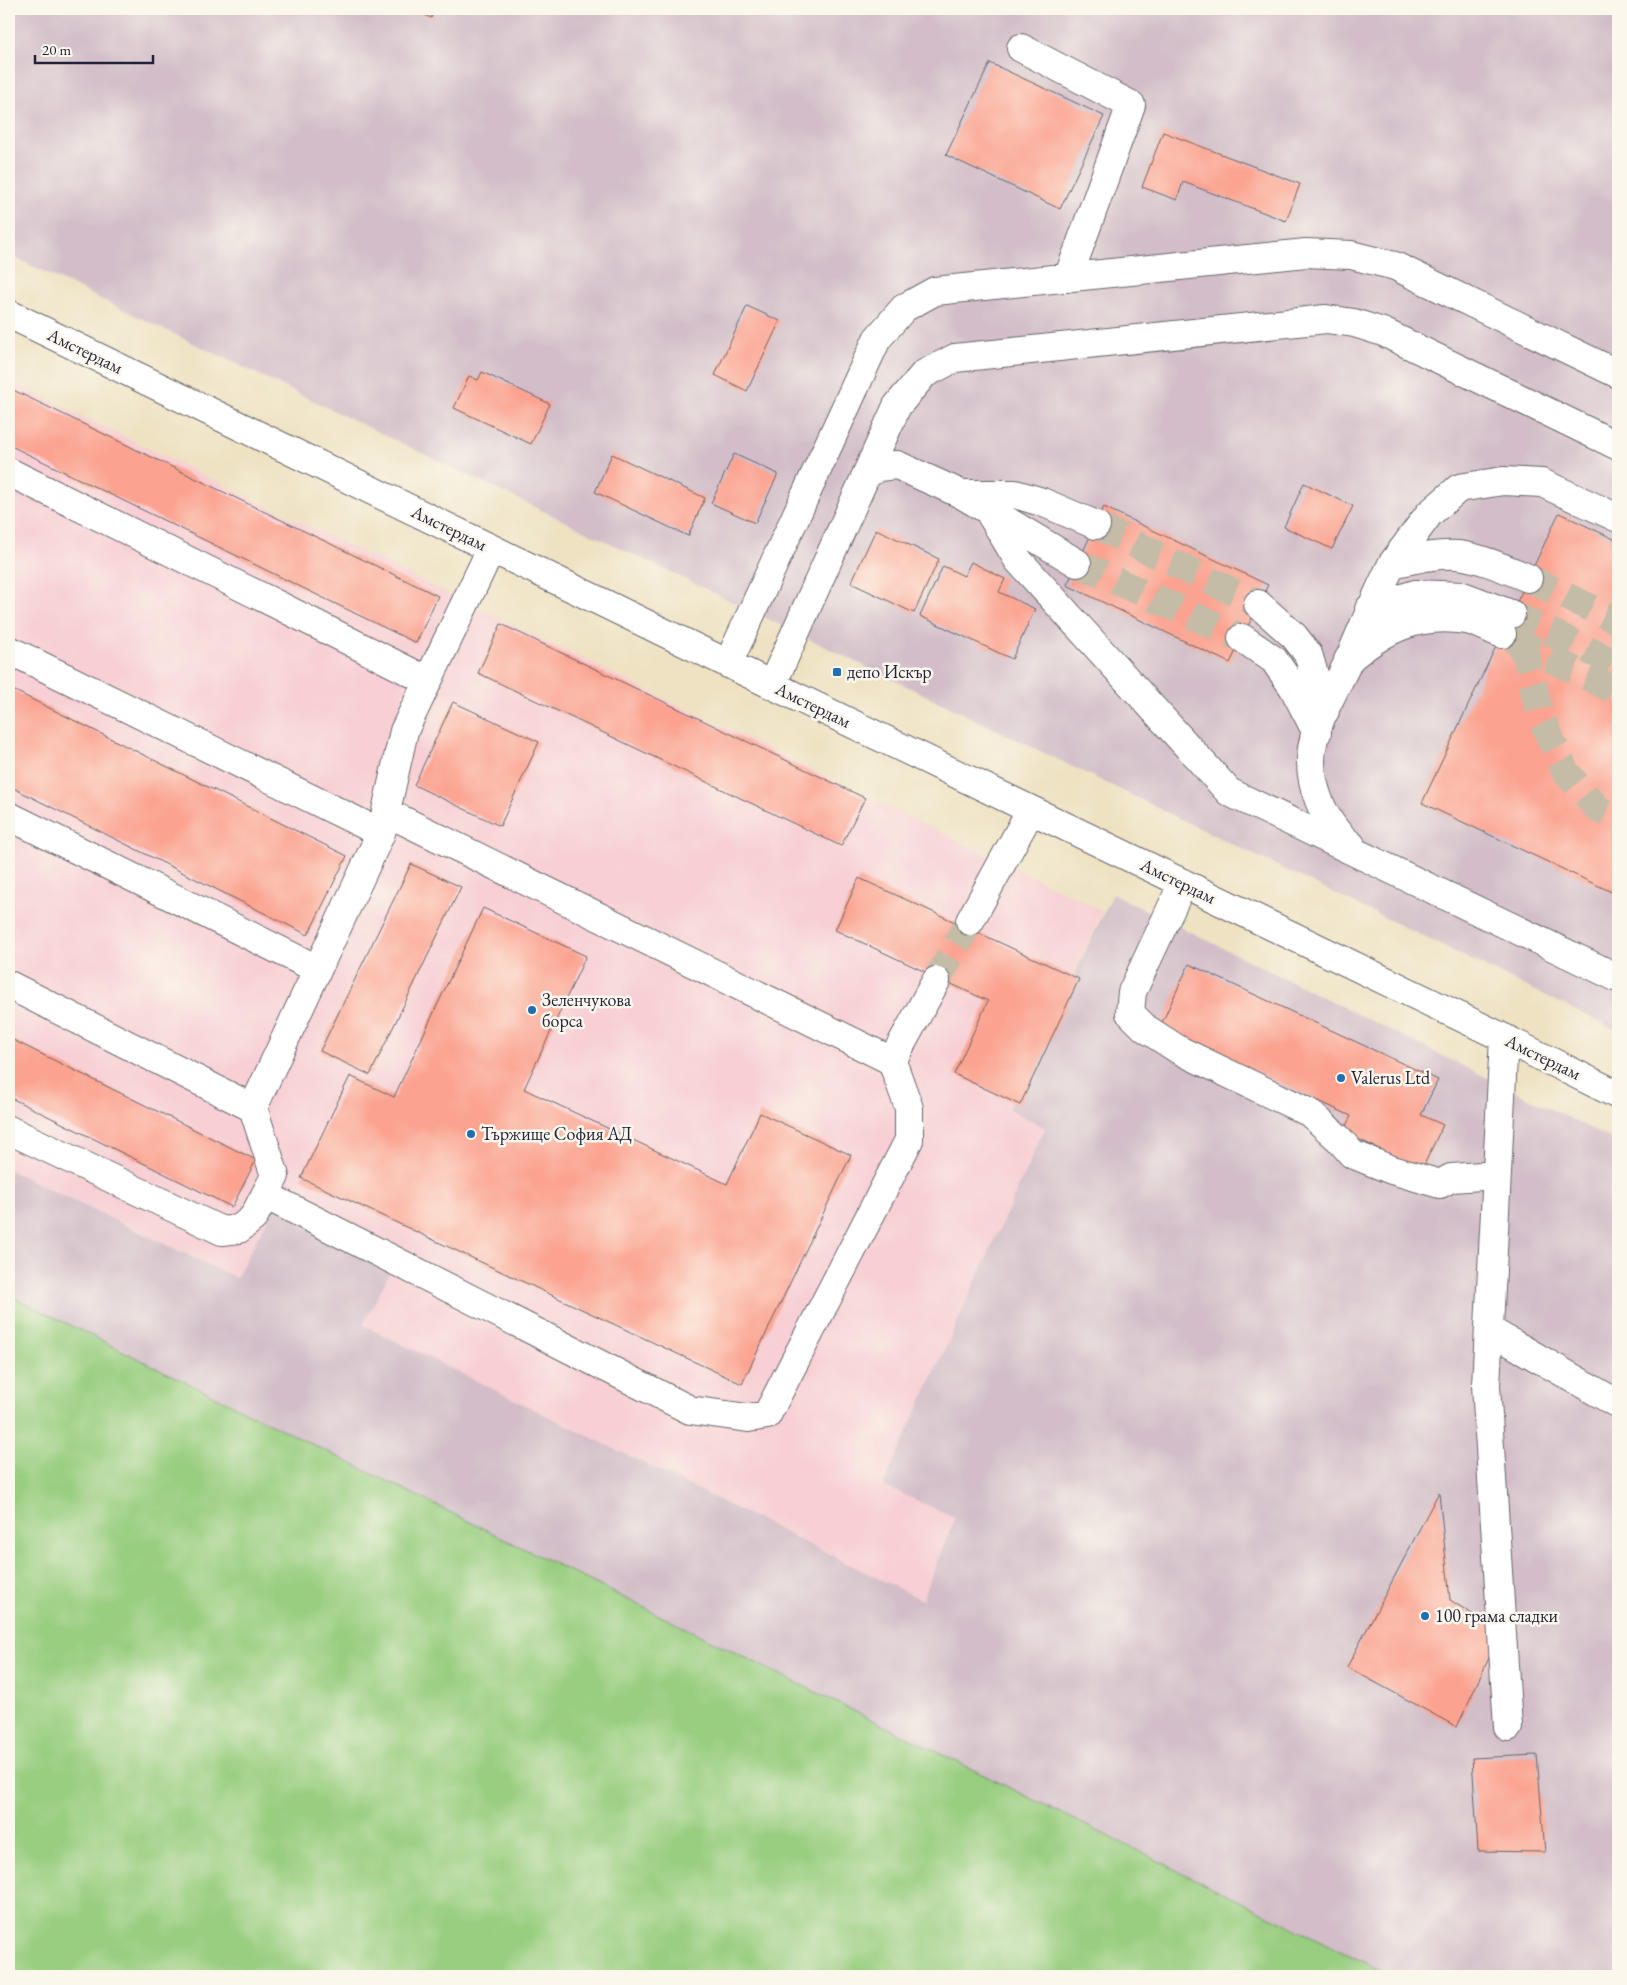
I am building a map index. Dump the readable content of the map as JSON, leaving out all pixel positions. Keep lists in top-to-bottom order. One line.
{"streets":{"street":["Амстердам"]},"places":{"transit":["депо Искър"],"other":["Зеленчукова борса","Valerus Ltd","Тържище София АД","100 грама сладки"]},"scale_bar":"20 m"}
